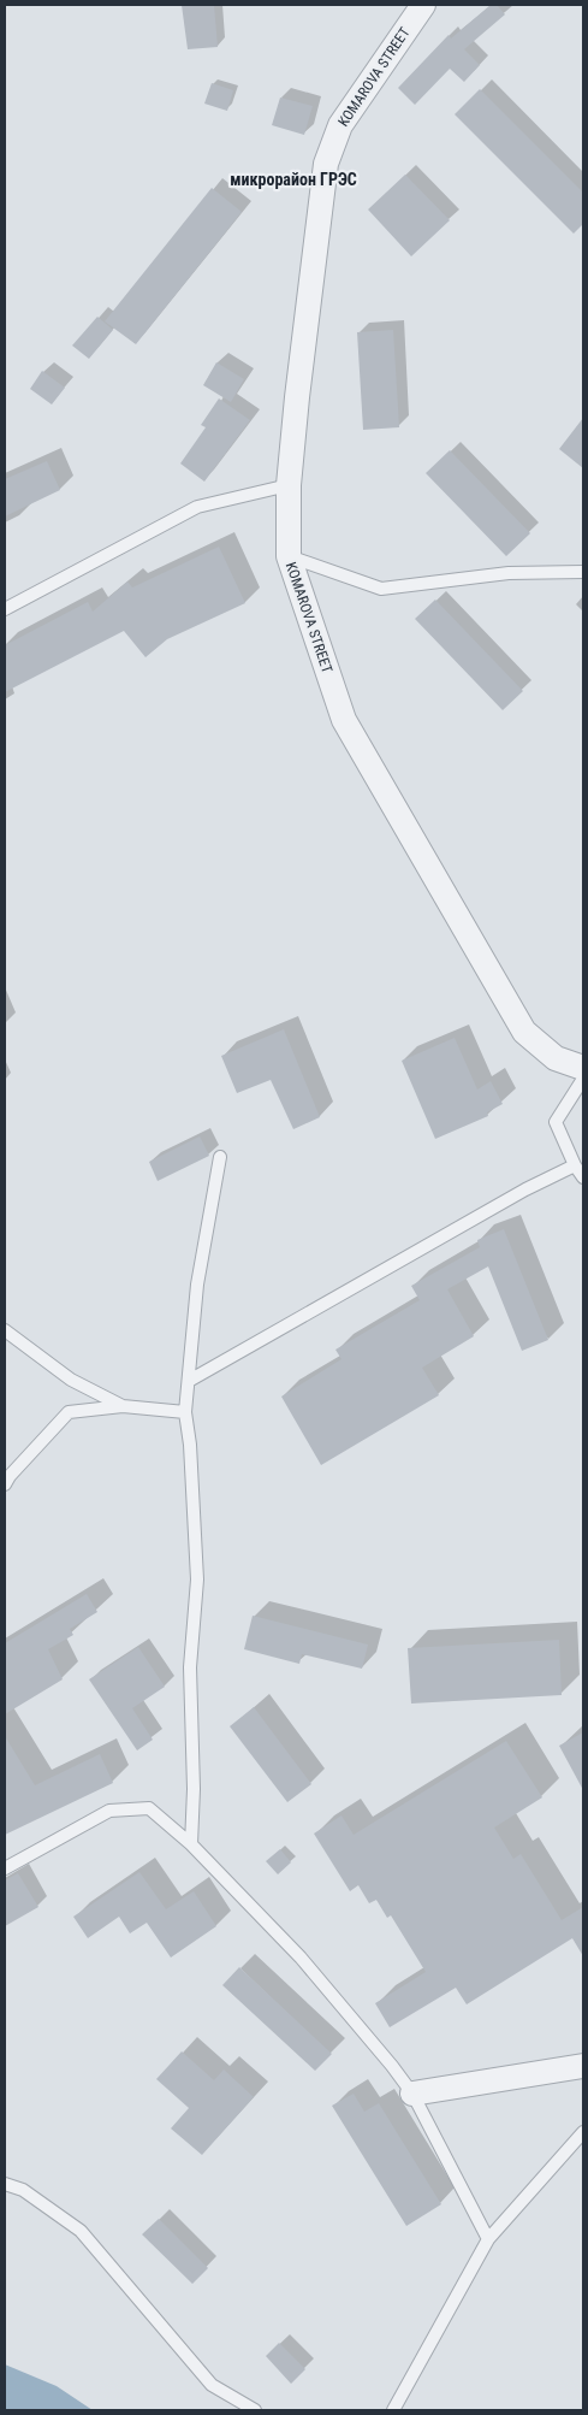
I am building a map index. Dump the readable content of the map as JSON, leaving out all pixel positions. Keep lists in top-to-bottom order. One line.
{"streets":{"street":["KOMAROVA STREET"]},"districts":["микрорайон ГРЭС"]}
